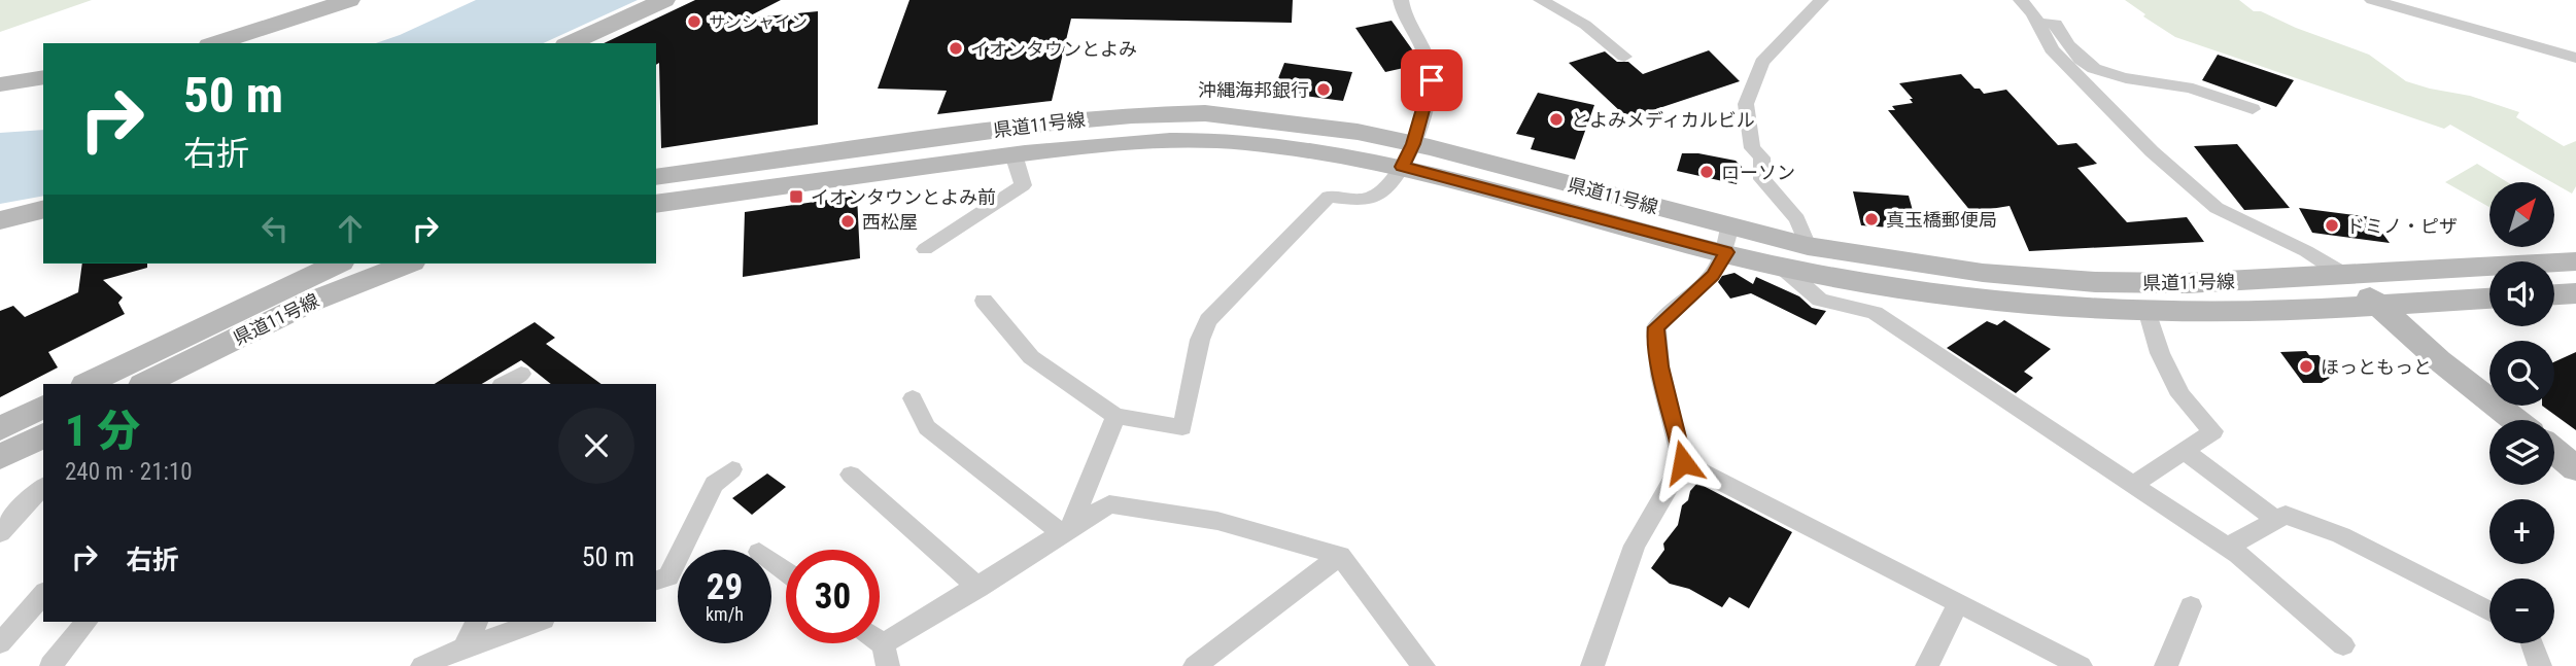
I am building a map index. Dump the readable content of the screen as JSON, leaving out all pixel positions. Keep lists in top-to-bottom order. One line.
{"streets":{"main road":["県道11号線"]},"places":{"other":["サンシャイン","イオンタウンとよみ","沖縄海邦銀行","とよみメディカルビル","ローソン","真玉橋郵便局","西松屋","ドミノ・ピザ","ほっともっと"],"transit":["イオンタウンとよみ前"]},"north":"top right","page":{"turn":["50 m","右折"],"map_buttons":["+","−"],"heading":["1 分","240 m · 21:10"],"list":[{"name":"右折","value":"50 m"}],"speed":"29 km/h","limit":"30"}}
